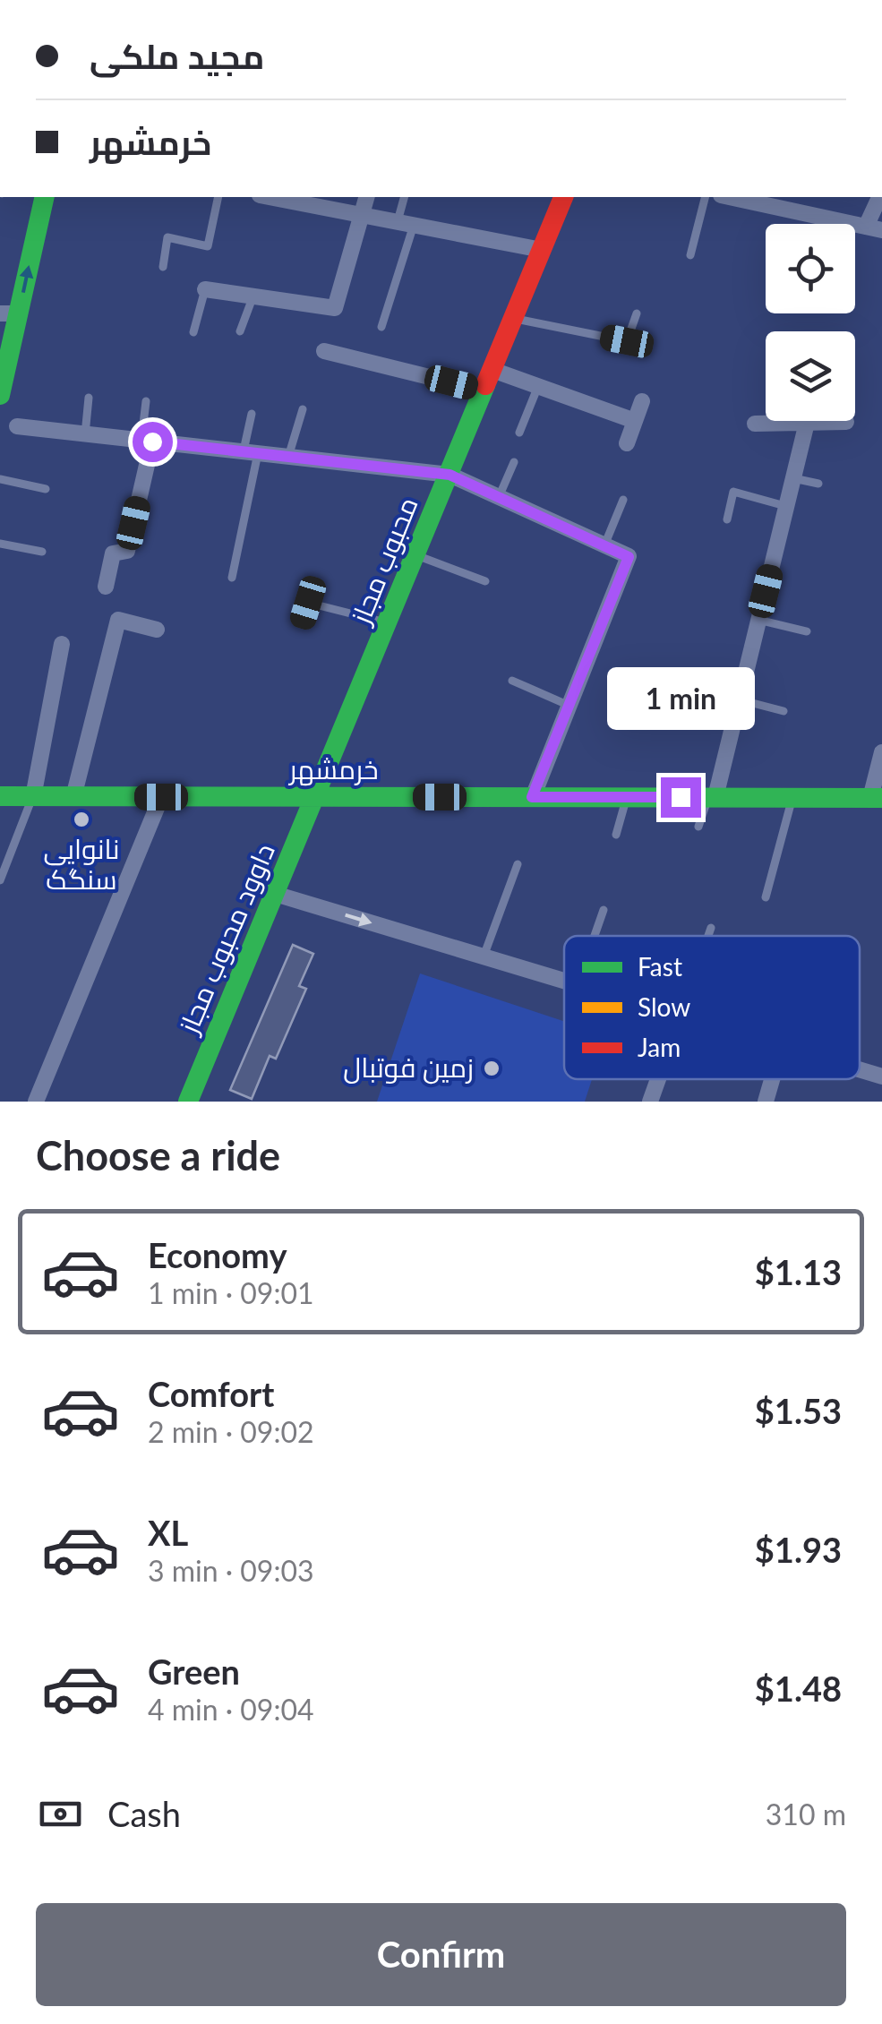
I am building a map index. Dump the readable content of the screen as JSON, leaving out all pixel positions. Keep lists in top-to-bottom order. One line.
{"streets":{"street":["محبوب مجاز","خرمشهر","داوود محبوب مجاز"]},"crossings":[["محبوب مجاز","خرمشهر"],["محبوب مجاز","داوود محبوب مجاز"],["خرمشهر","داوود محبوب مجاز"]],"places":["نانوایی سنگک","زمین فوتبال"],"legend":["Fast","Slow","Jam"],"page":{"banner":["مجید ملکی","خرمشهر"],"bubble":"1 min","heading":"Choose a ride","list":[{"name":"Economy","note":"1 min · 09:01","value":"$1.13"},{"name":"Comfort","note":"2 min · 09:02","value":"$1.53"},{"name":"XL","note":"3 min · 09:03","value":"$1.93"},{"name":"Green","note":"4 min · 09:04","value":"$1.48"}],"pay":["Cash","310 m"],"buttons":"Confirm"}}
